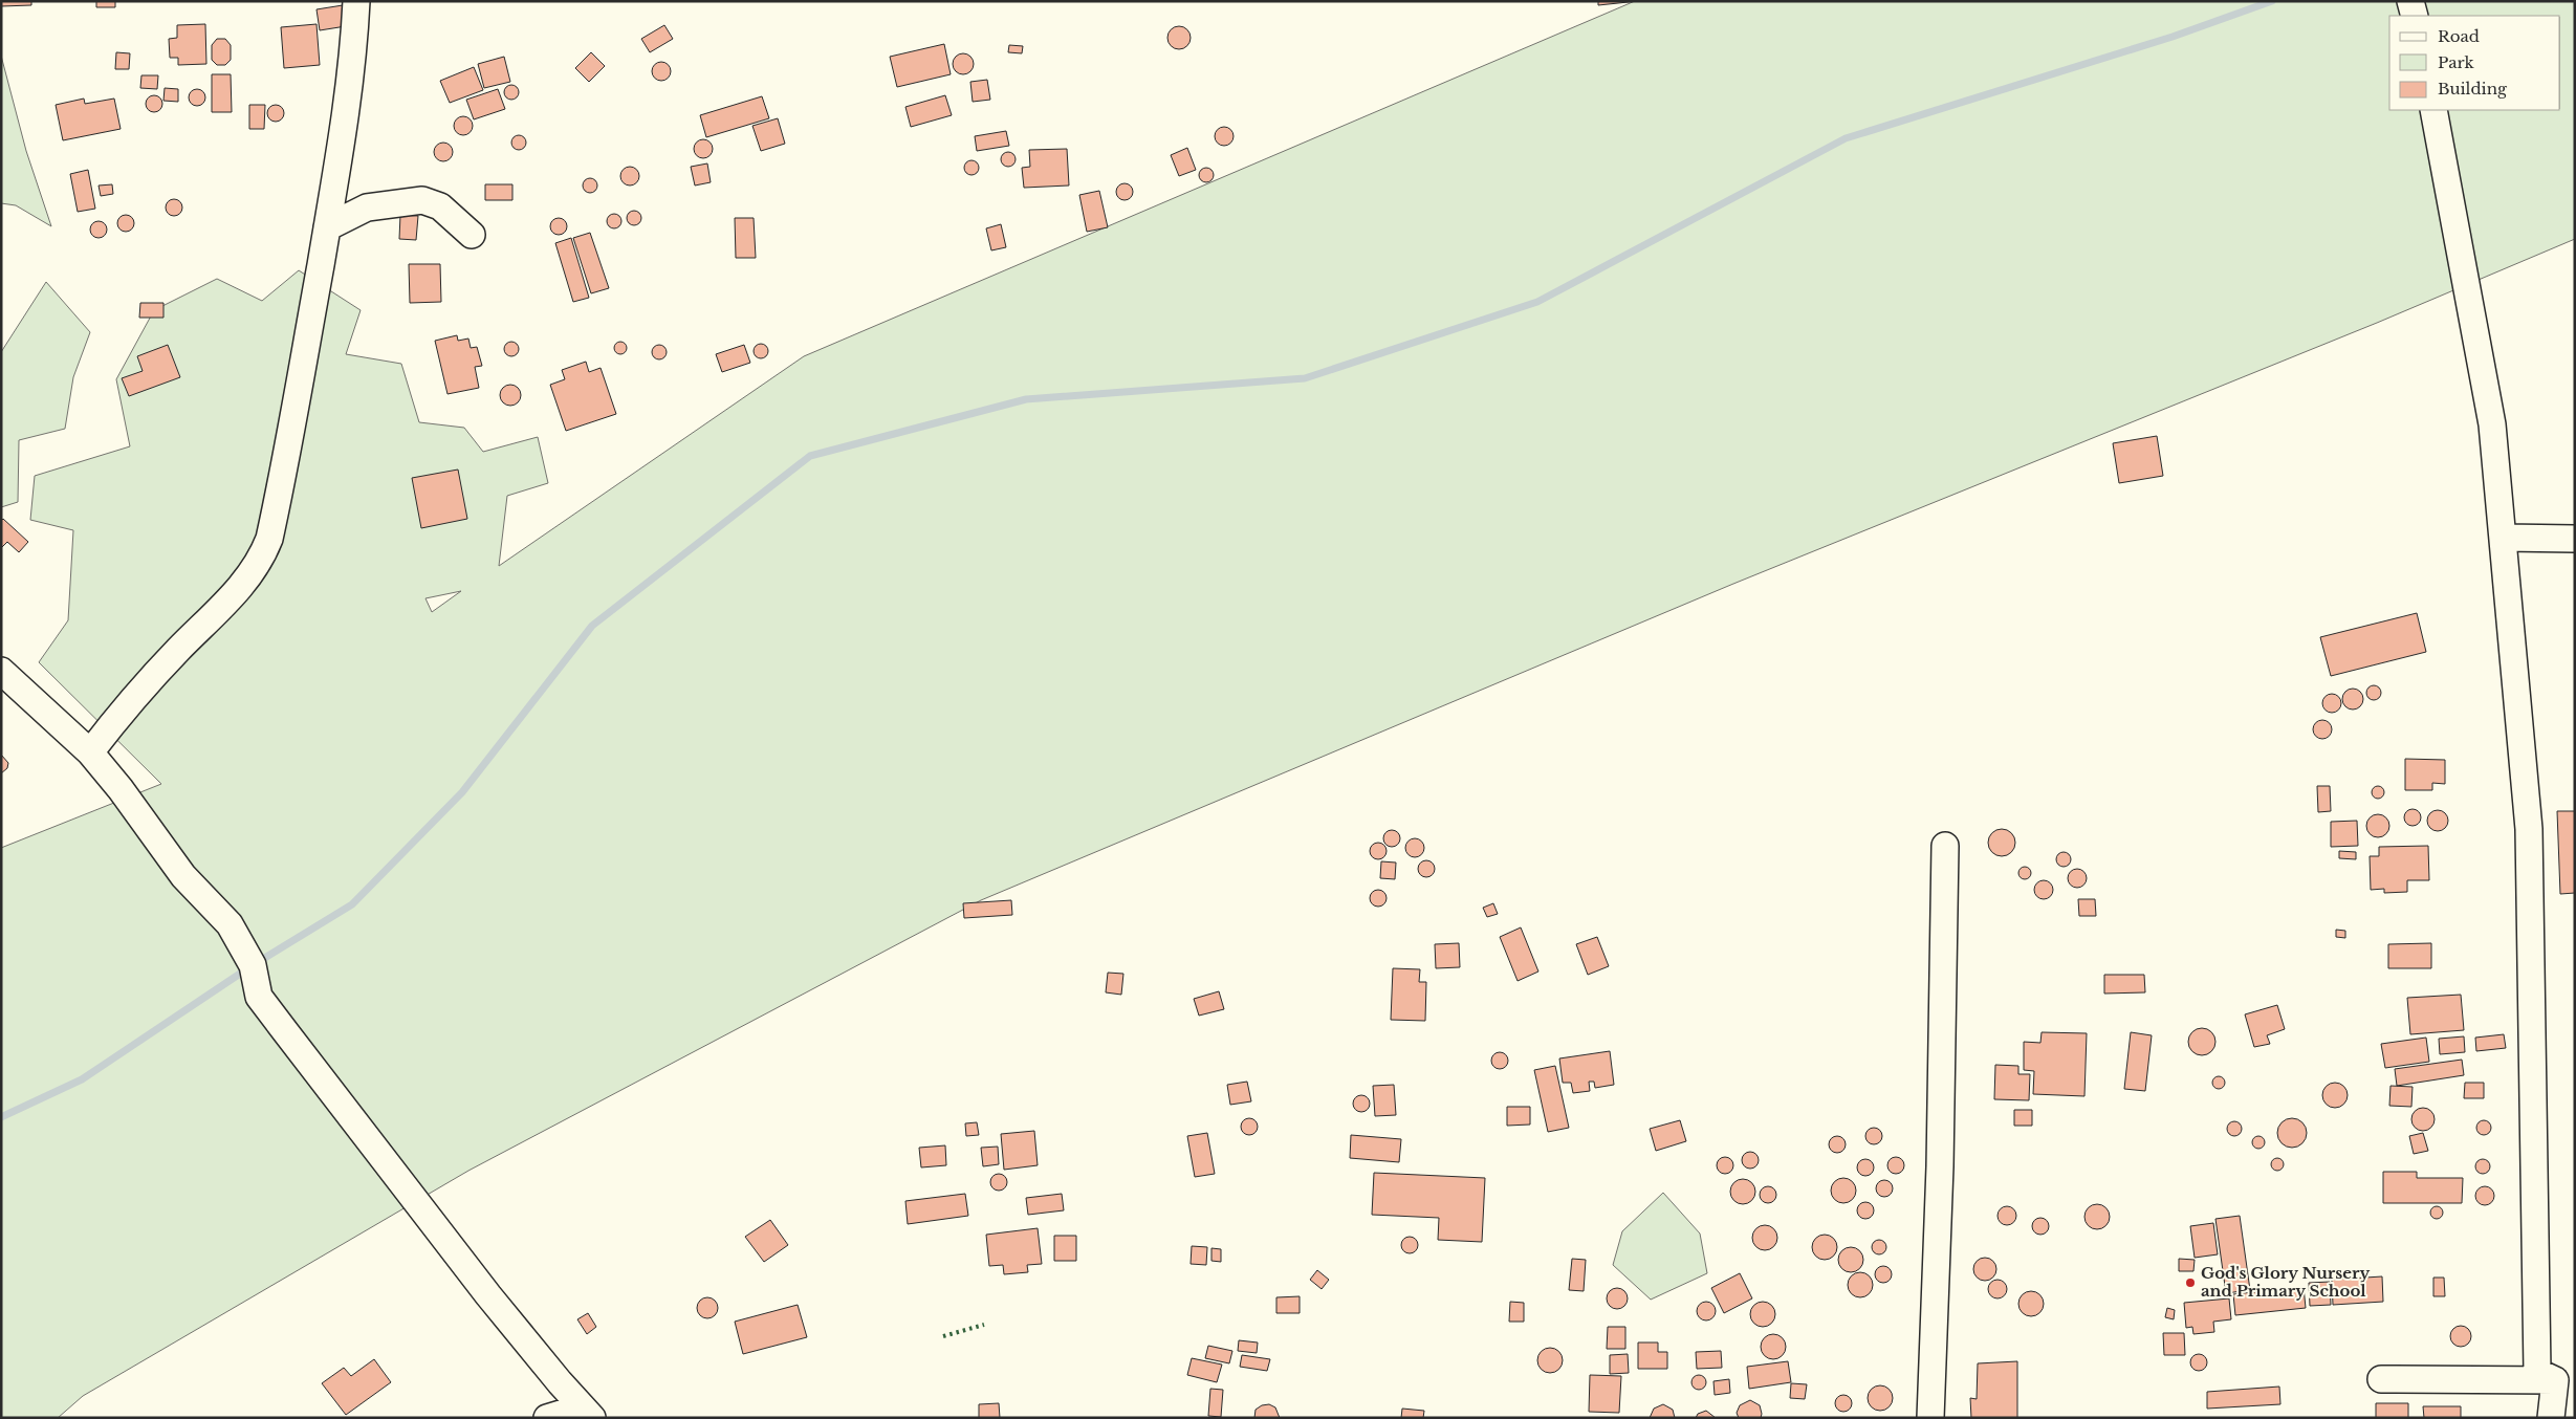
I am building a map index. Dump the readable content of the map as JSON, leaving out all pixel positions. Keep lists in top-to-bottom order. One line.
{"places":["God's Glory Nursery and Primary School"],"legend":["Road","Park","Building"]}
